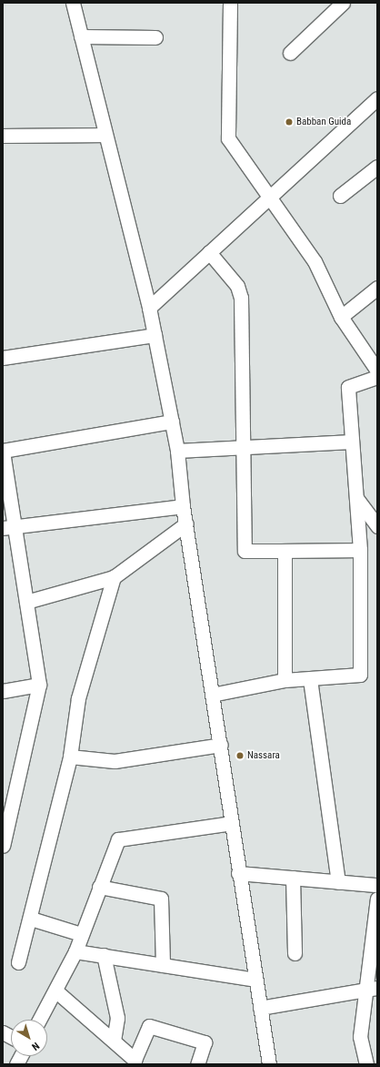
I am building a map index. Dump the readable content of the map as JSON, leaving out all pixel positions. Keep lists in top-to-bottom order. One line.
{"places":["Babban Guida","Nassara"],"north":"bottom right"}
